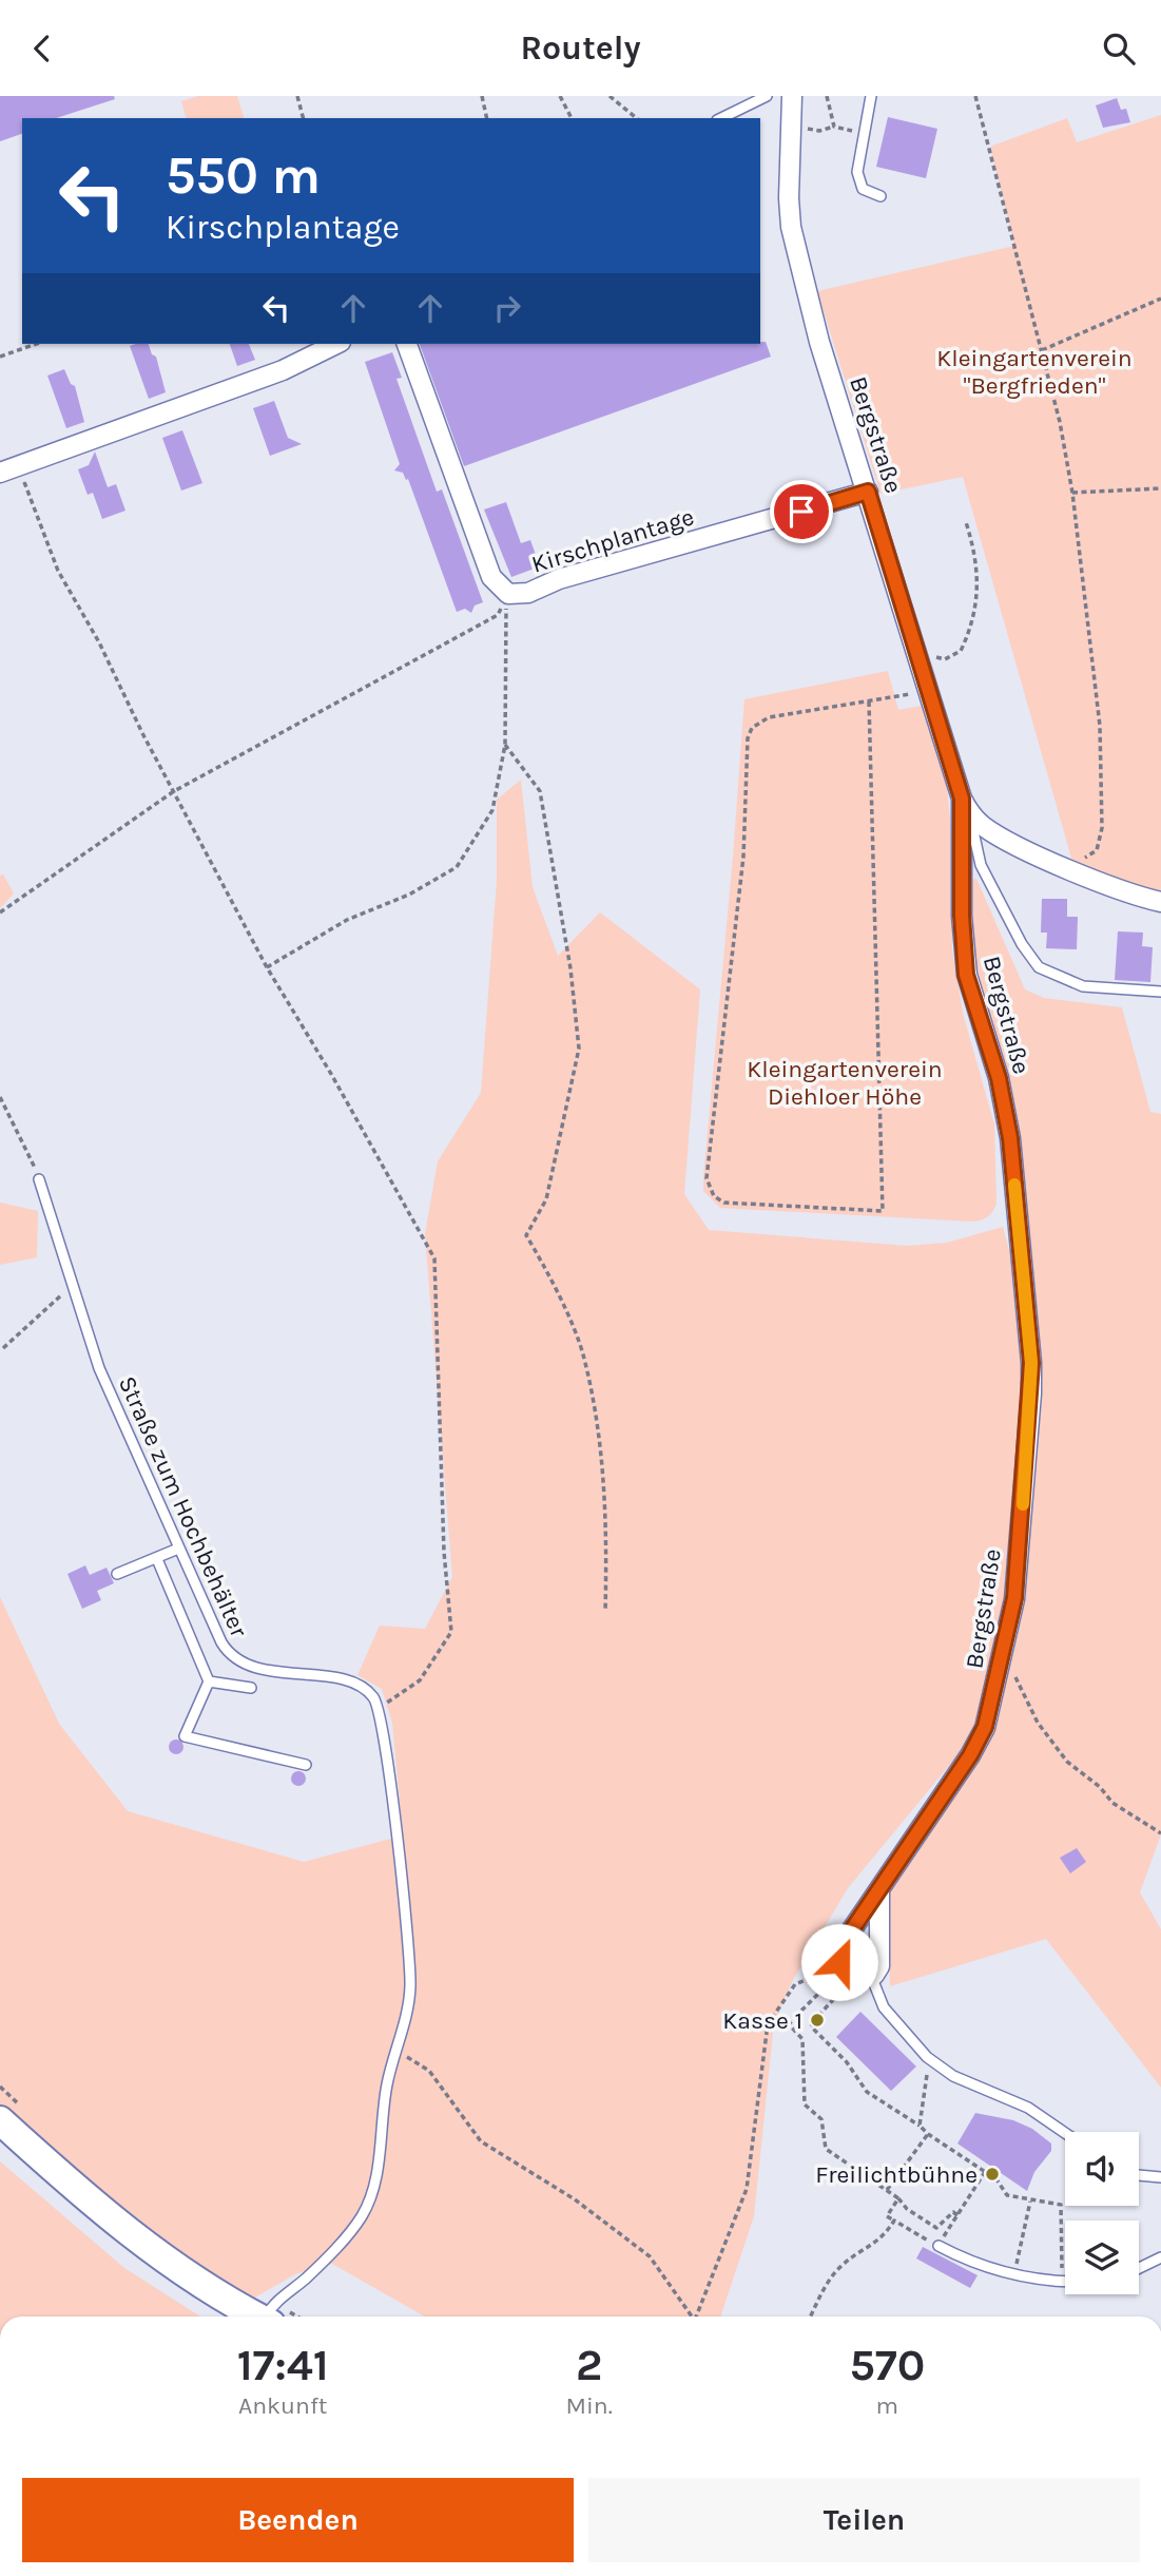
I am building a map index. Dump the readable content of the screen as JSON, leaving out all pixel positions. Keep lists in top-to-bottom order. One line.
{"streets":{"street":["Bergstraße","Kirschplantage"],"lane":["Straße zum Hochbehälter"]},"crossings":[["Bergstraße","Kirschplantage"]],"parks":["Kleingartenverein \"Bergfrieden\"","Kleingartenverein Diehloer Höhe"],"places":["Kasse 1","Freilichtbühne"],"page":{"header":"Routely","turn":["550 m","Kirschplantage"],"eta":["17:41","Ankunft","2","Min.","570","m"],"buttons":["Beenden","Teilen"]}}
